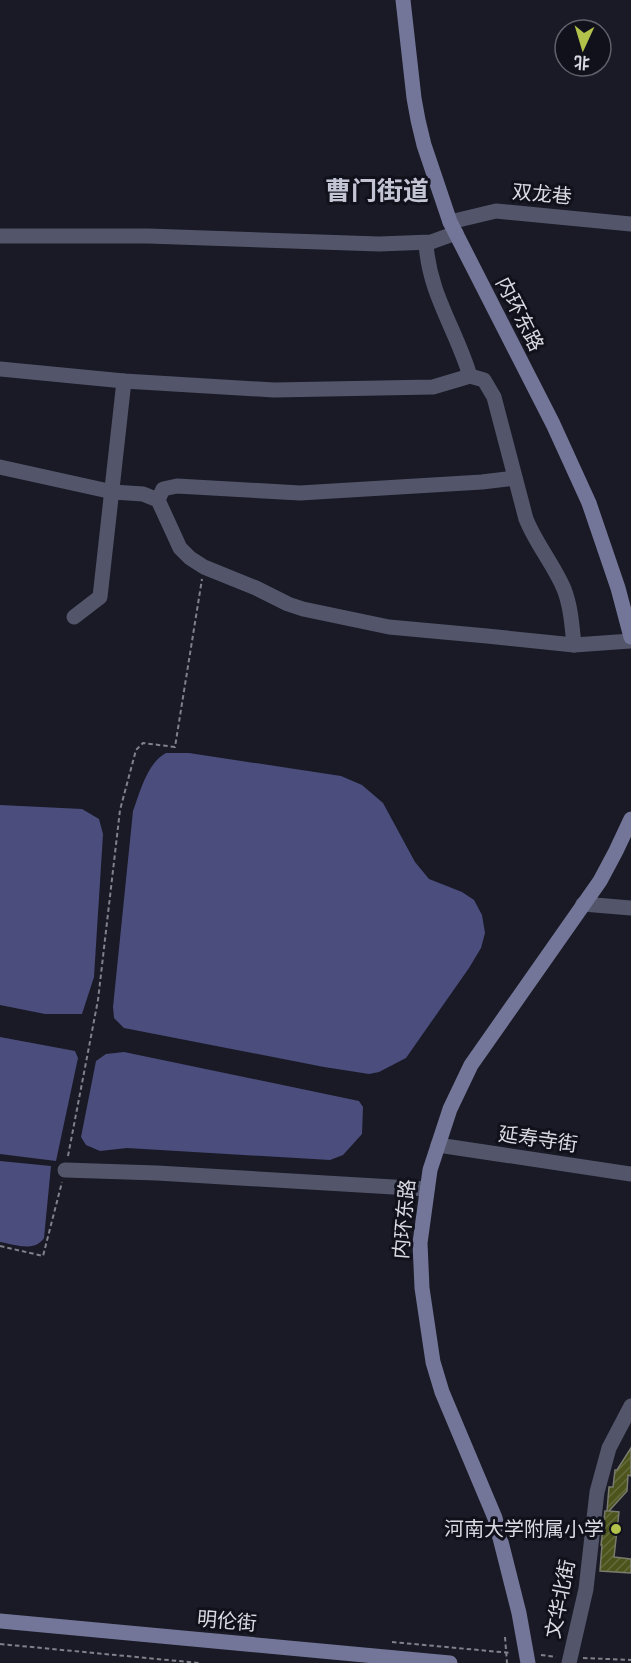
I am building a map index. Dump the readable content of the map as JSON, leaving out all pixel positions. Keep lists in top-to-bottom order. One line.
{"streets":{"street":["双龙巷","内环东路","延寿寺街","文华北街","明伦街"]},"crossings":[["双龙巷","内环东路"],["内环东路","延寿寺街"]],"districts":["曹门街道"],"places":["河南大学附属小学"],"north":"bottom"}
